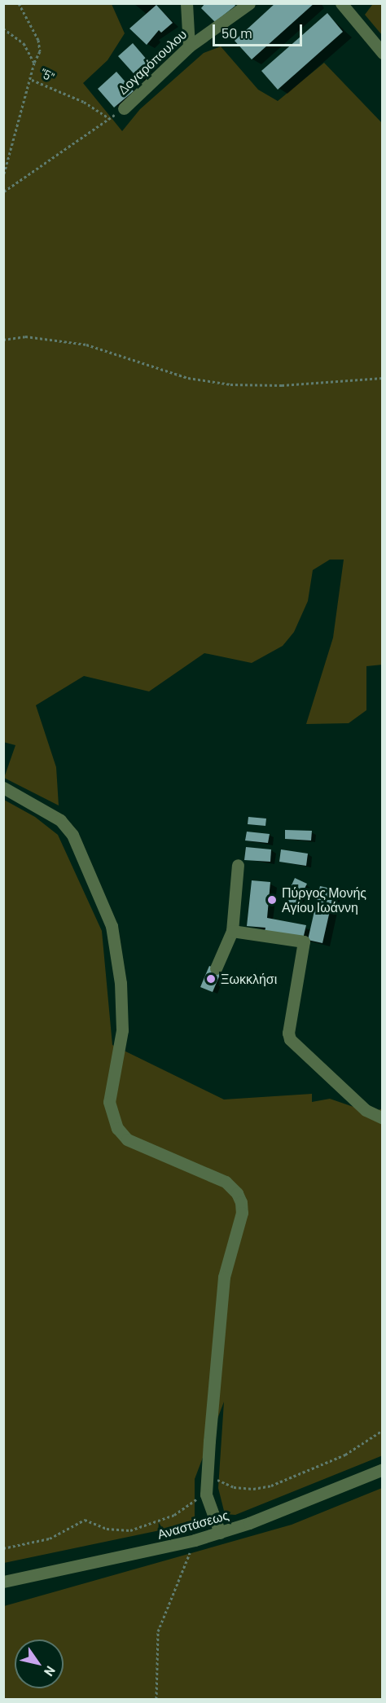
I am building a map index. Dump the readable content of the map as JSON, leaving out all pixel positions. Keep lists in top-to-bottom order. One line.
{"streets":{"street":["Δογαρόπουλου","Αναστάσεως"],"path":["\"5\""]},"places":["Πύργος Μονής Αγίου Ιωάννη","Ξωκκλήσι"],"scale_bar":"50 m","north":"bottom right"}
